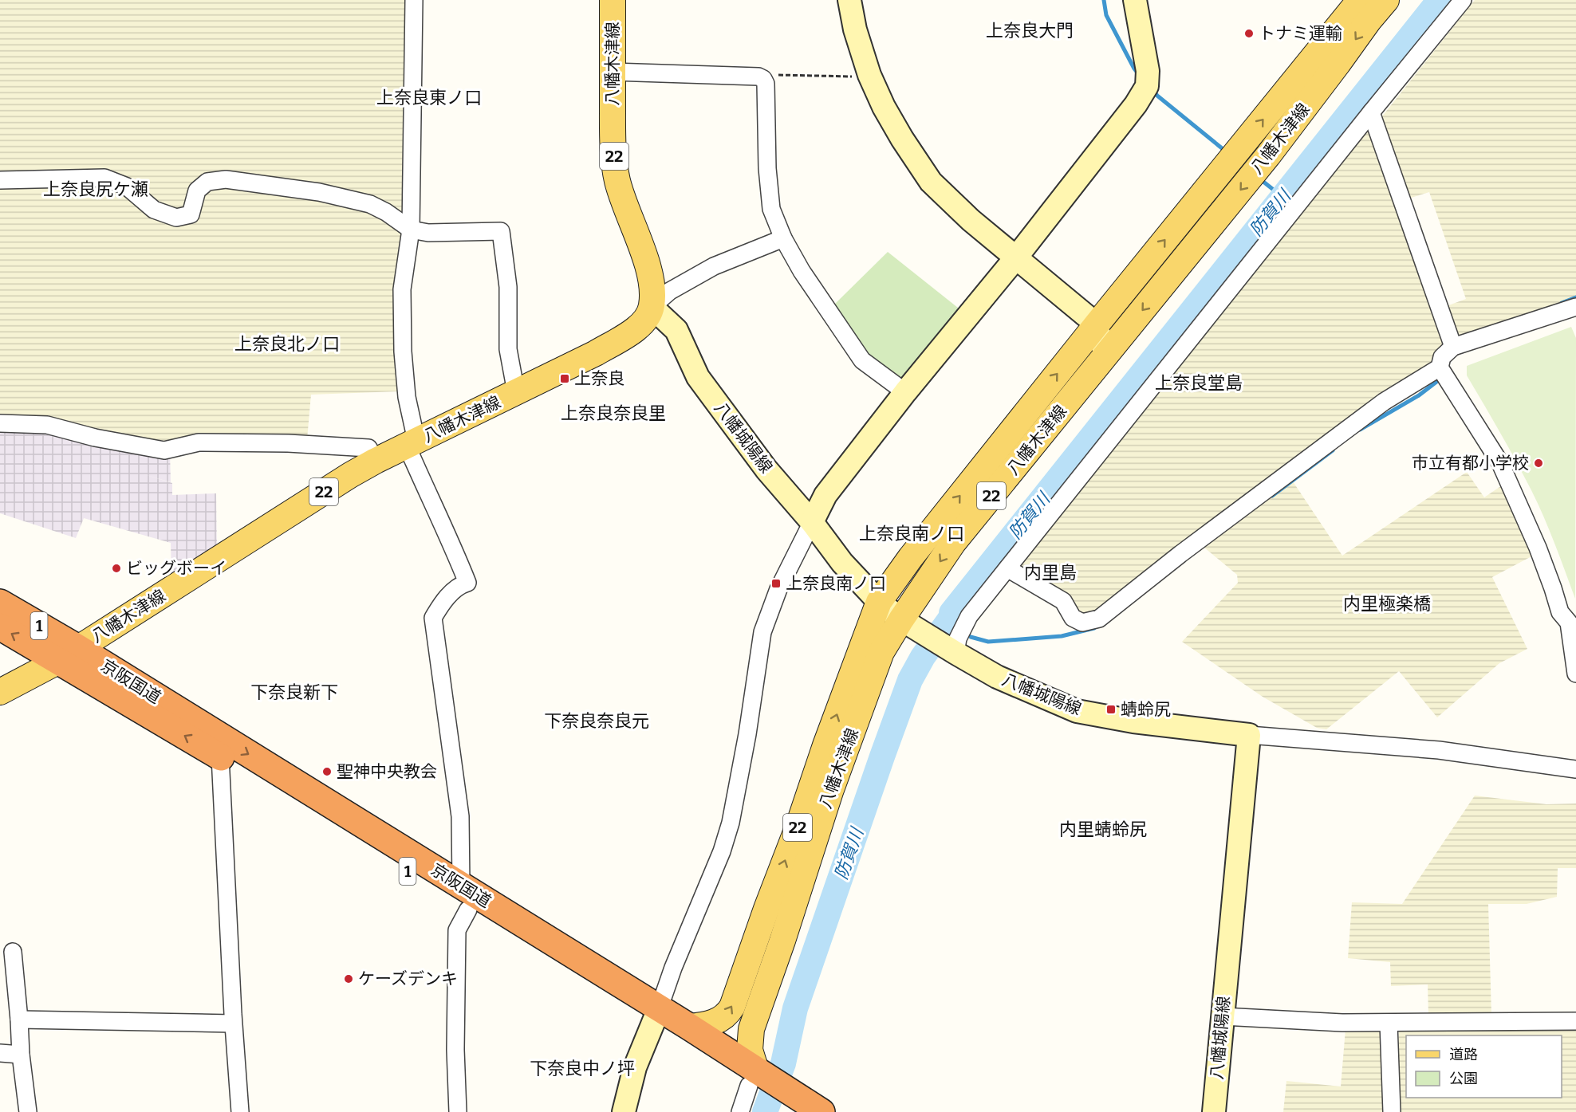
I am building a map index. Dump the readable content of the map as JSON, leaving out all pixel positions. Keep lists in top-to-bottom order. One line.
{"streets":{"highway":["1","京阪国道"],"main road":["八幡木津線","22"],"street":["八幡城陽線"]},"crossings":[["八幡木津線","八幡城陽線"],["八幡木津線","京阪国道"]],"districts":["上奈良大門","上奈良東ノ口","上奈良尻ケ瀬","上奈良北ノ口","上奈良堂島","上奈良奈良里","上奈良南ノ口","内里島","内里極楽橋","下奈良新下","下奈良奈良元","内里蜻蛉尻","下奈良中ノ坪"],"water":["防賀川"],"places":{"other":["トナミ運輸","市立有都小学校","ビッグボーイ","聖神中央教会","ケーズデンキ"],"transit":["上奈良","上奈良南ノ口","蜻蛉尻"]},"legend":["道路","公園"]}
